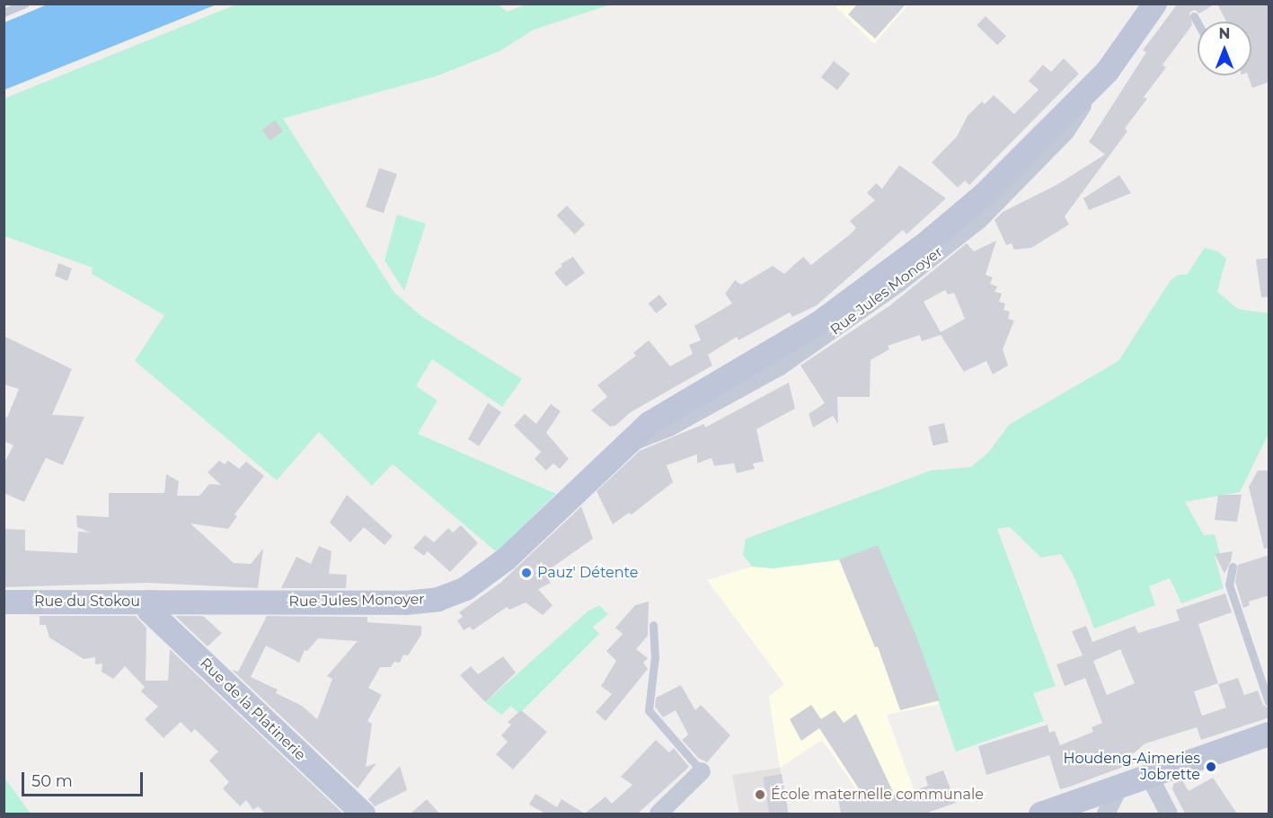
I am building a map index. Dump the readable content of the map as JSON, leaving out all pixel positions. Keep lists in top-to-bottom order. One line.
{"streets":{"street":["Rue Jules Monoyer","Rue du Stokou","Rue de la Platinerie"]},"crossings":[["Rue Jules Monoyer","Rue du Stokou"],["Rue Jules Monoyer","Rue de la Platinerie"],["Rue du Stokou","Rue de la Platinerie"]],"places":["Pauz' Détente","Houdeng-Aimeries Jobrette","École maternelle communale"],"scale_bar":"50 m","north":"top"}
